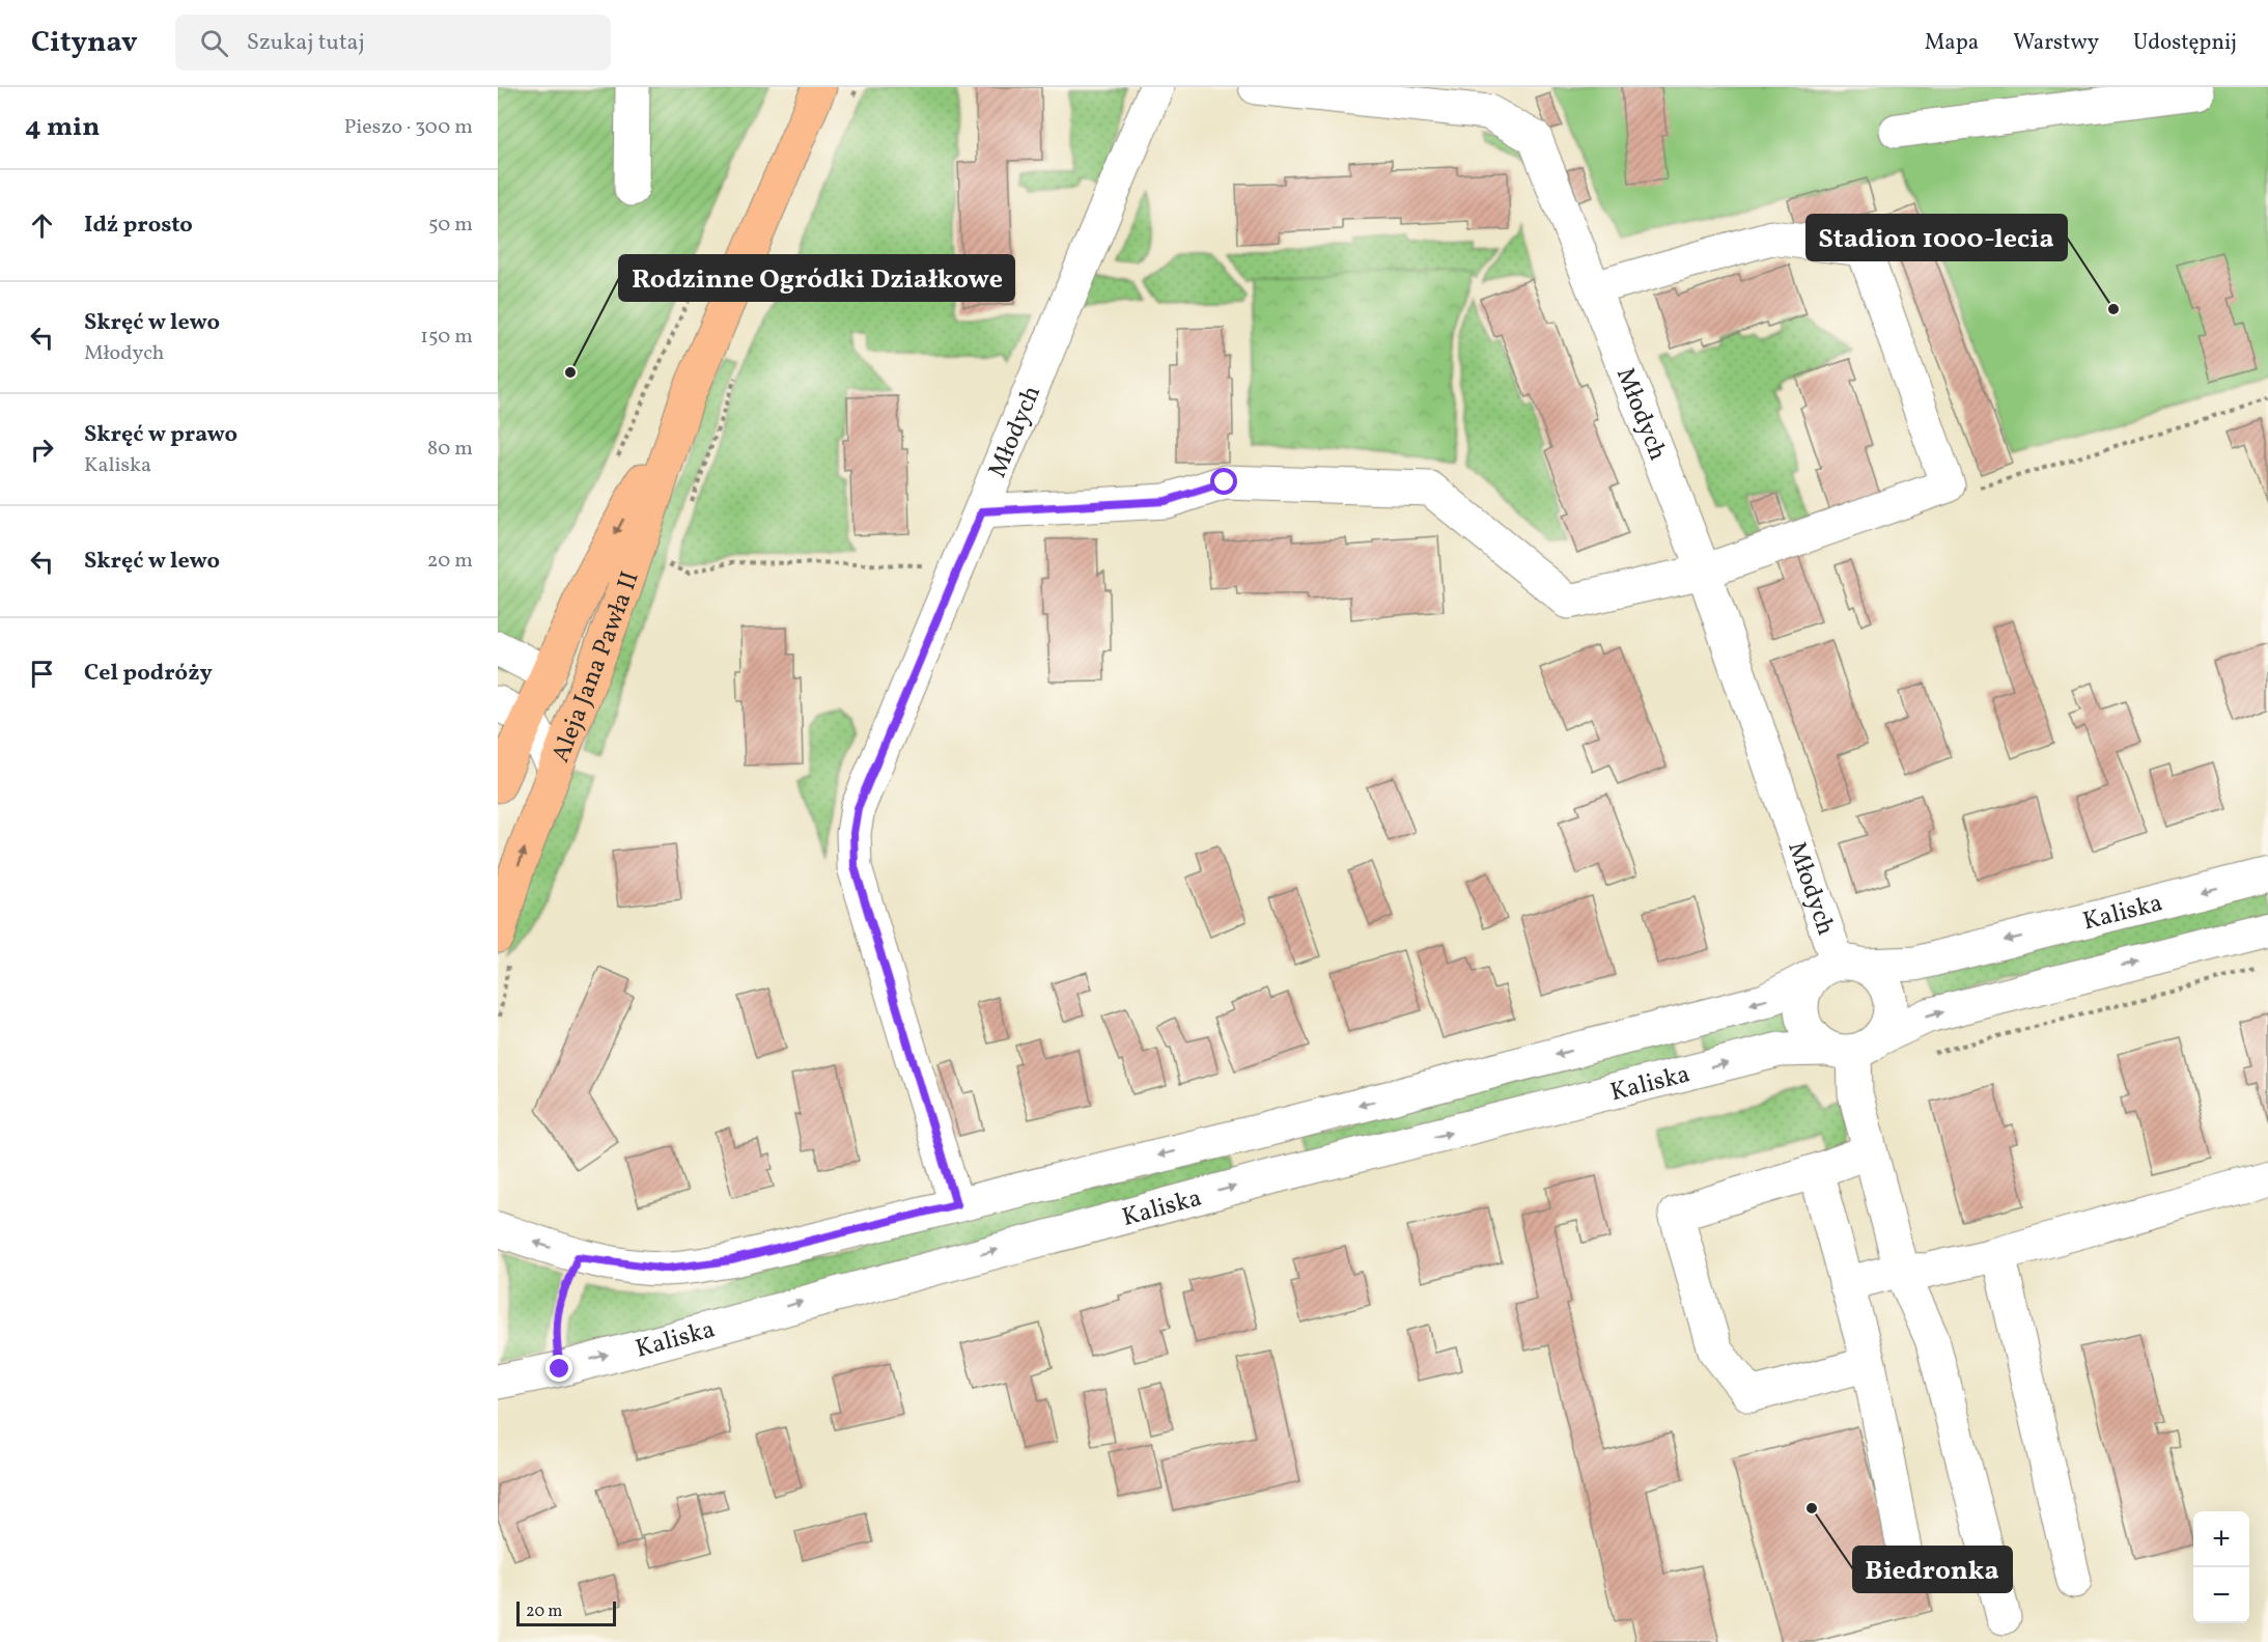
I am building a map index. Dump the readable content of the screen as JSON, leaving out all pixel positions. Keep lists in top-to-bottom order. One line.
{"streets":{"main road":["Aleja Jana Pawła II"],"street":["Młodych","Kaliska"]},"crossings":[["Młodych","Kaliska"]],"places":["Stadion 1000-lecia","Rodzinne Ogródki Działkowe","Biedronka"],"scale_bar":"20 m","page":{"header":"Citynav","search":"Szukaj tutaj","nav":["Mapa","Warstwy","Udostępnij"],"heading":["4 min","Pieszo · 300 m"],"list":[["Idź prosto","50 m"],["Skręć w lewo","Młodych","150 m"],["Skręć w prawo","Kaliska","80 m"],["Skręć w lewo","20 m"],"Cel podróży"],"map_buttons":["+","−"],"scale":"20 m"}}
